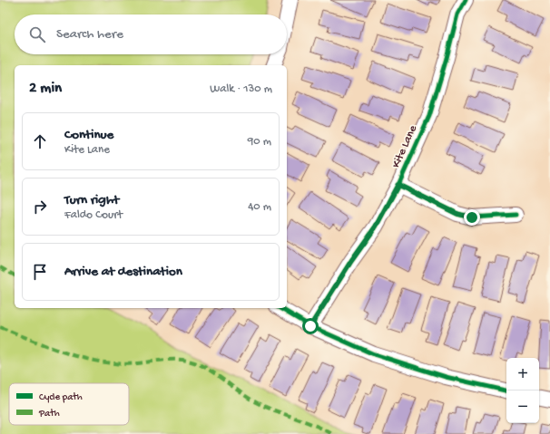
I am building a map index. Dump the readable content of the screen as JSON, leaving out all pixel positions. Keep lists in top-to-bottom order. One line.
{"streets":{"street":["Kite Lane"]},"legend":["Cycle path","Path"],"page":{"search":"Search here","heading":["2 min","Walk · 130 m"],"list":[["Continue","Kite Lane","90 m"],["Turn right","Faldo Court","40 m"],"Arrive at destination"],"map_buttons":["+","−"]}}
